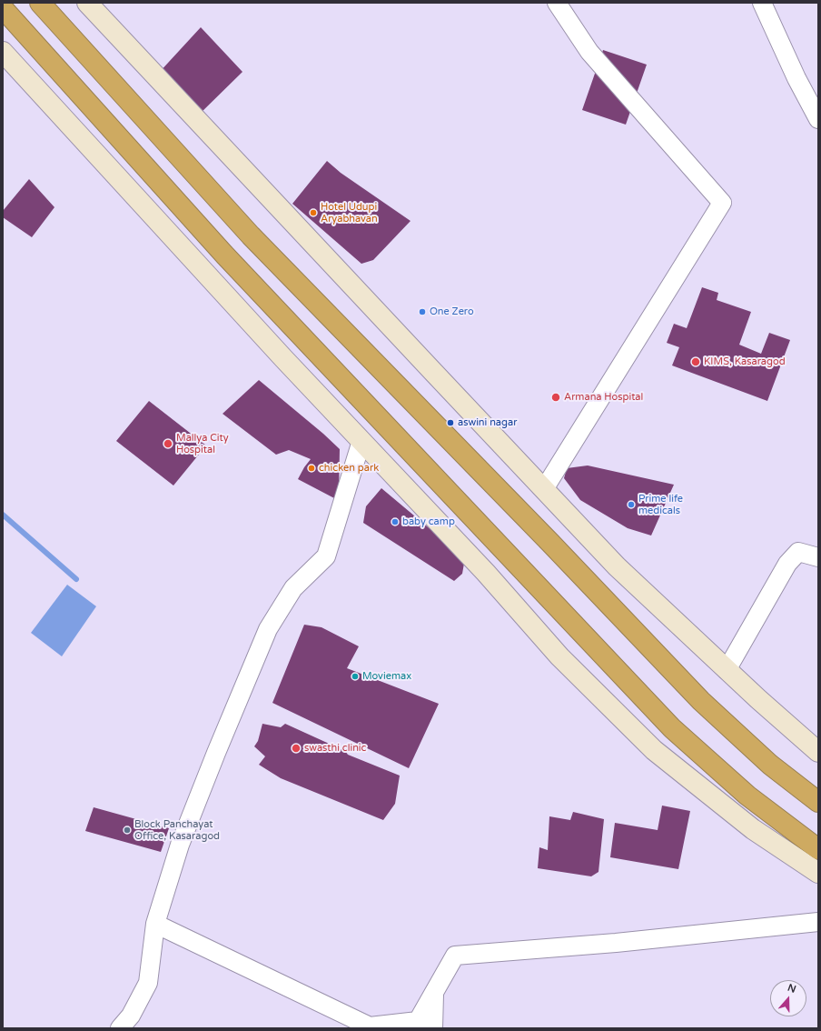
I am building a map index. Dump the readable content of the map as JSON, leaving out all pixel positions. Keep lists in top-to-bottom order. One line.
{"places":["Hotel Udupi Aryabhavan","One Zero","KIMS, Kasaragod","Armana Hospital","aswini nagar","Mallya City Hospital","chicken park","Prime life medicals","baby camp","Moviemax","swasthi clinic","Block Panchayat Office, Kasaragod"],"north":"top"}
